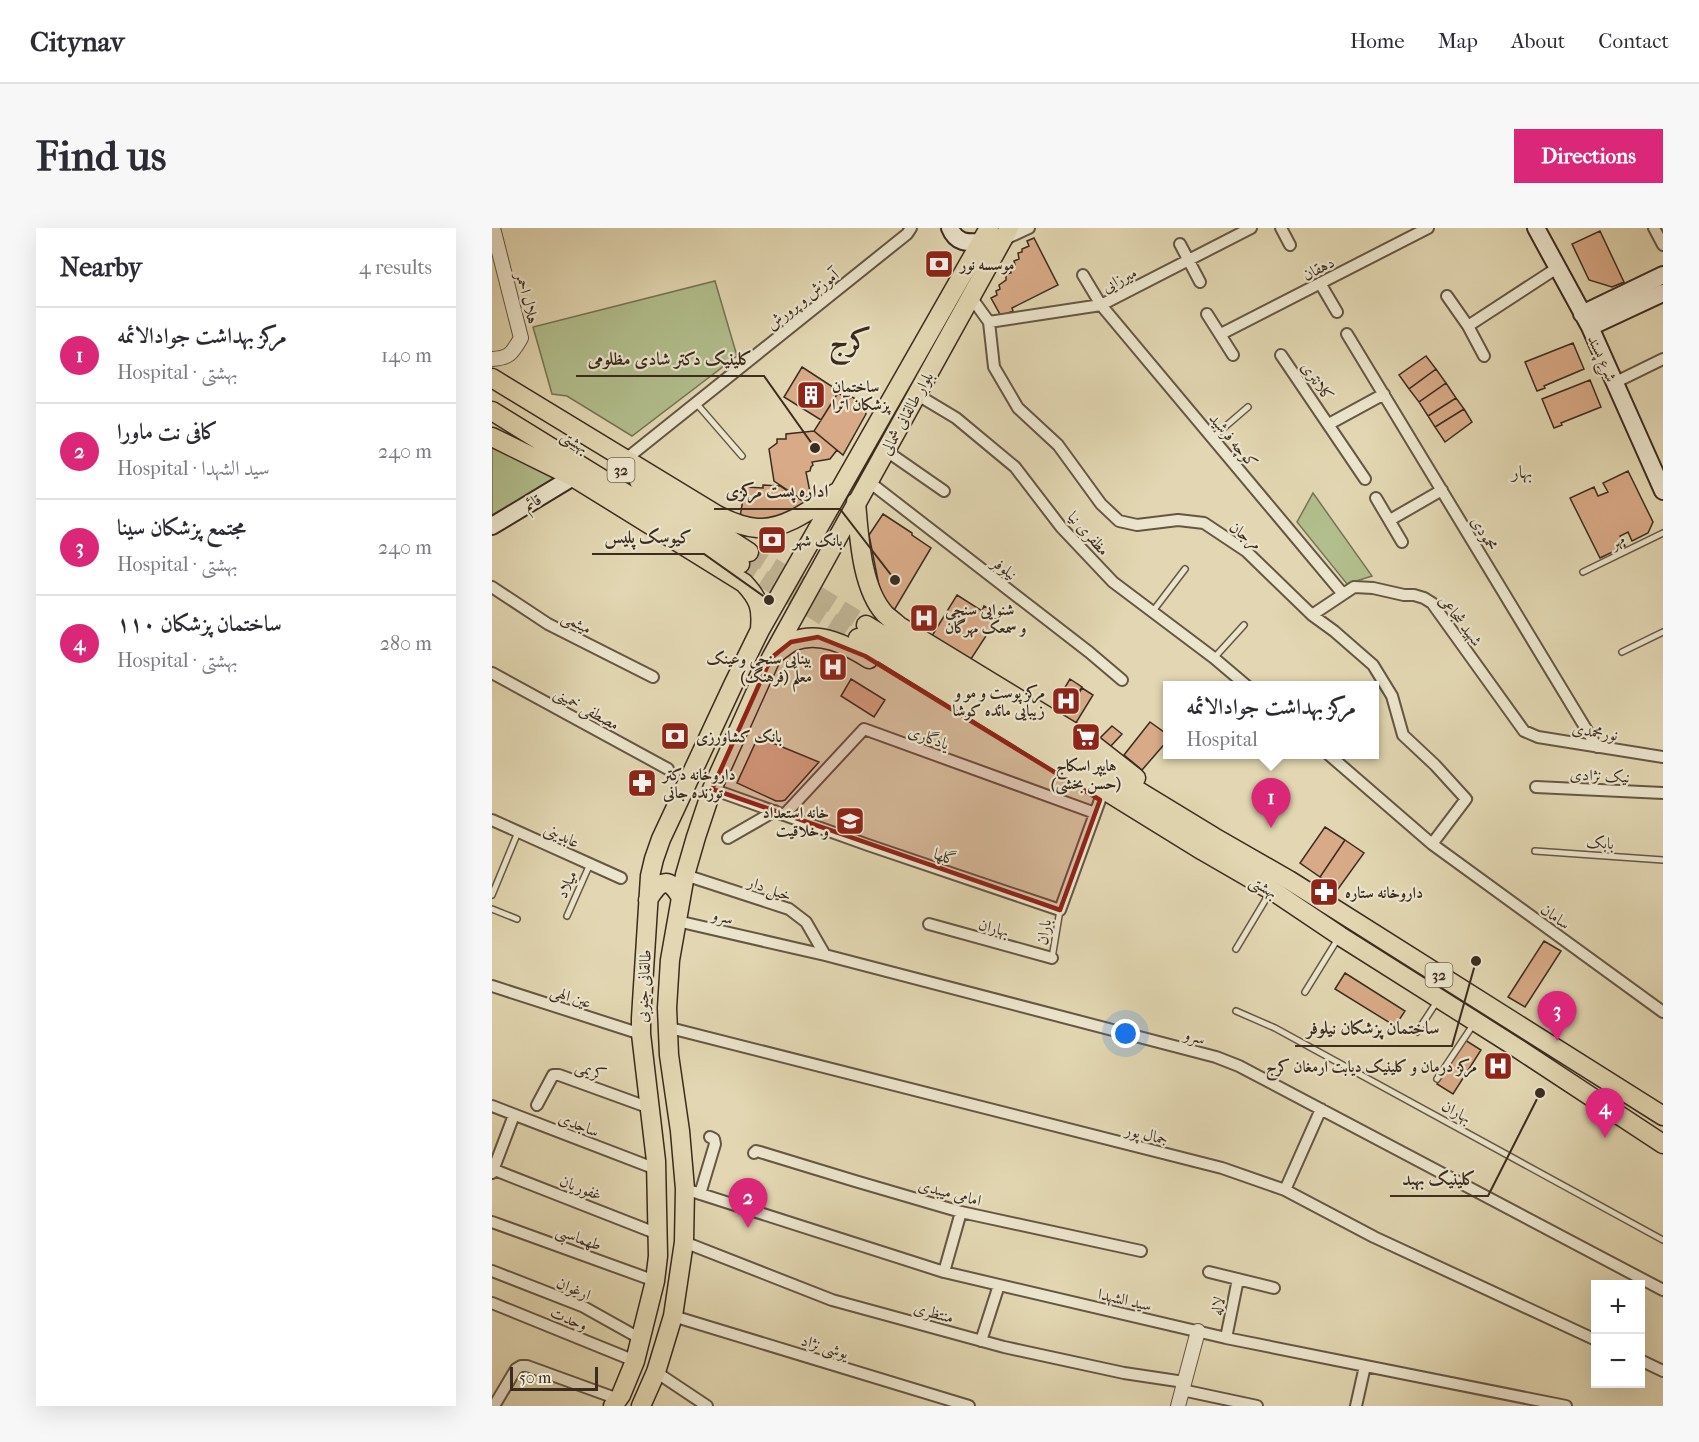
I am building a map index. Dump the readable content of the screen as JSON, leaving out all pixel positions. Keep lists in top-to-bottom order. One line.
{"streets":{"main road":["شرع پسند","بلوار طالقانی شمالی","بهشتى","32","قائم","طالقانی جنوبی"],"street":["دهقان","میرزایی","هلال احمر","آموزش و پرورش","کلانتری","كوچه فرشيد","مظفری نیا","محمودی","مرجان","نیلوفر","شهید شجاعی","میثمی","مصطفی خمینی","نورمحمدی","یادگاری","نیک نژادی","عابدینی","گلها","خیل دار","سرو","سامان","بهاران","عین الهی","کریمی","ساجدی","جمال پور","غفوریان","امامی میبدی","طهماسبی","ارغوان","سید الشهدا","لاله","منتظری","وحدت","یوشی نژاد"],"lane":["مهر","بابک","میلاد","باران"]},"crossings":[["میرزایی","كوچه فرشيد"],["میرزایی","مرجان"],["کلانتری","محمودی"],["بلوار طالقانی شمالی","مظفری نیا"],["بلوار طالقانی شمالی","مرجان"],["بلوار طالقانی شمالی","نیلوفر"],["بلوار طالقانی شمالی","طالقانی جنوبی"],["كوچه فرشيد","شهید شجاعی"],["محمودی","نورمحمدی"],["مرجان","شهید شجاعی"],["مرجان","سامان"],["شهید شجاعی","نورمحمدی"],["یادگاری","گلها"],["عابدینی","میلاد"],["گلها","باران"],["گلها","طالقانی جنوبی"],["خیل دار","سرو"],["خیل دار","طالقانی جنوبی"],["سرو","طالقانی جنوبی"],["بهاران","باران"],["طالقانی جنوبی","عین الهی"],["طالقانی جنوبی","کریمی"],["طالقانی جنوبی","ساجدی"],["طالقانی جنوبی","جمال پور"],["طالقانی جنوبی","غفوریان"],["طالقانی جنوبی","طهماسبی"],["طالقانی جنوبی","ارغوان"],["طالقانی جنوبی","سید الشهدا"],["طالقانی جنوبی","منتظری"],["طالقانی جنوبی","وحدت"],["طالقانی جنوبی","یوشی نژاد"],["سید الشهدا","لاله"]],"districts":["کرج","بهار"],"places":{"bank":["موسسه نور","بانک شهر","بانک کشاورزی"],"building":["ساختمان پزشکان آترا"],"other":["کلینیک دکتر شادی مظلومی","اداره پست مرکزی","کیوسک پلیس","ساختمان پزشکان نیلوفر","کلینیک بهبد"],"hospital":["شنوایی سنجی و سمعک مهرگان","بینایی سنجی وعینک معلم (فرهنگ)","مرکز پوست و مو و زیبایی مائده کوشا","مرکز درمان و کلینیک دیابت ارمغان کرج"],"supermarket":["هایپر اسکاج (حسن بخشی)"],"pharmacy":["داروخانه دکتر توزنده جانی","داروخانه ستاره"],"school or university":["خانه استعداد و خلاقیت"]},"scale_bar":"50 m","page":{"header":"Citynav","nav":["Home","Map","About","Contact"],"buttons":"Directions","title":"Find us","heading":["Nearby","4 results"],"list":[{"mark":"1","name":"مرکز بهداشت جوادالائمه","note":"Hospital · بهشتى","value":"140 m"},{"mark":"2","name":"کافی نت ماورا","note":"Hospital · سید الشهدا","value":"240 m"},{"mark":"3","name":"مجتمع پزشکان سینا","note":"Hospital · بهشتى","value":"240 m"},{"mark":"4","name":"ساختمان پزشکان ۱۱۰","note":"Hospital · بهشتى","value":"280 m"}],"popup":["مرکز بهداشت جوادالائمه","Hospital"],"pins":["1","3","4","2"],"map_buttons":["+","−"],"scale":"50 m"}}
